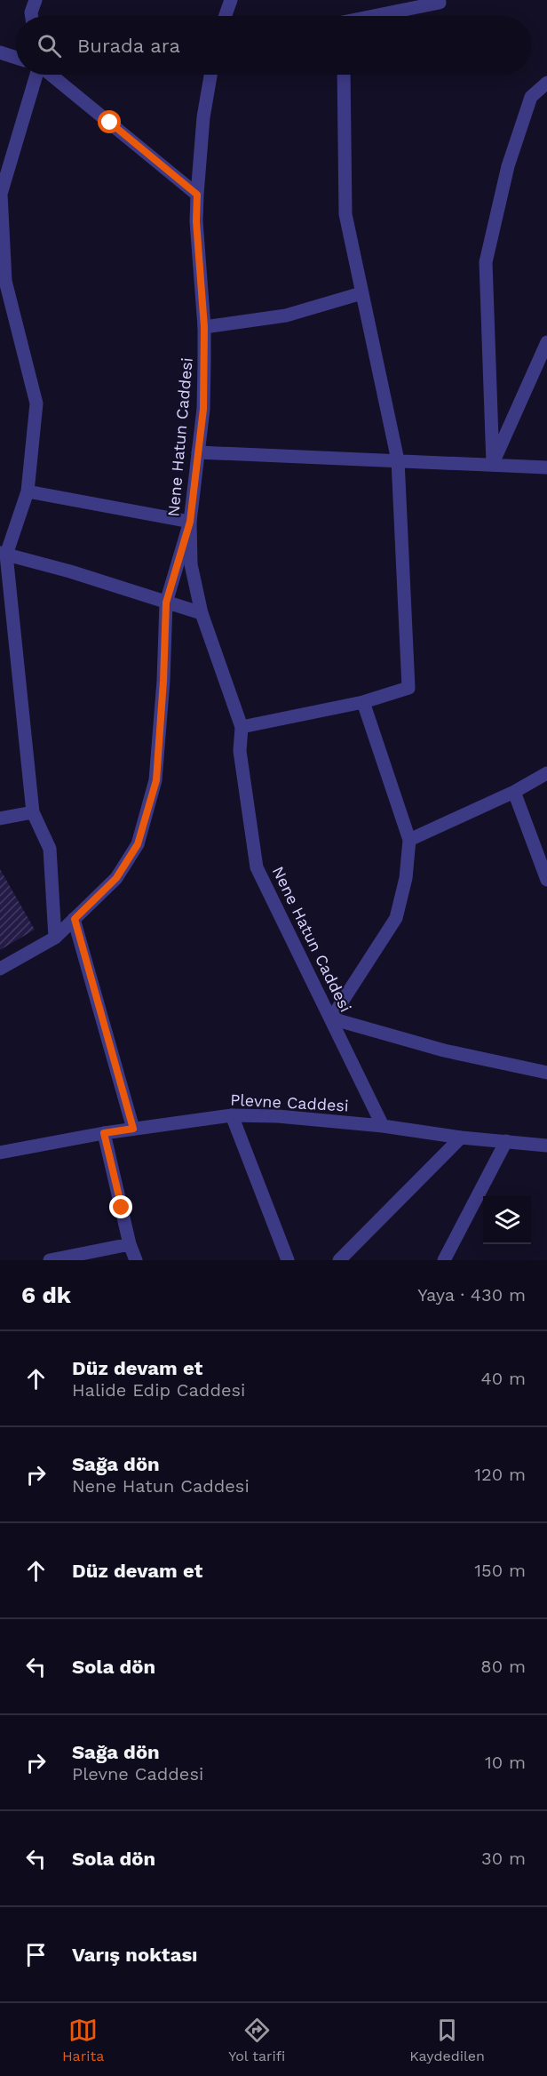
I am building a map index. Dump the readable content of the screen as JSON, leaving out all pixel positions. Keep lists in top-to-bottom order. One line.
{"streets":{"street":["Nene Hatun Caddesi","Plevne Caddesi"]},"crossings":[["Nene Hatun Caddesi","Plevne Caddesi"]],"page":{"search":"Burada ara","heading":["6 dk","Yaya · 430 m"],"list":[["Düz devam et","Halide Edip Caddesi","40 m"],["Sağa dön","Nene Hatun Caddesi","120 m"],["Düz devam et","150 m"],["Sola dön","80 m"],["Sağa dön","Plevne Caddesi","10 m"],["Sola dön","30 m"],"Varış noktası"],"nav":["Harita","Yol tarifi","Kaydedilen"]}}
